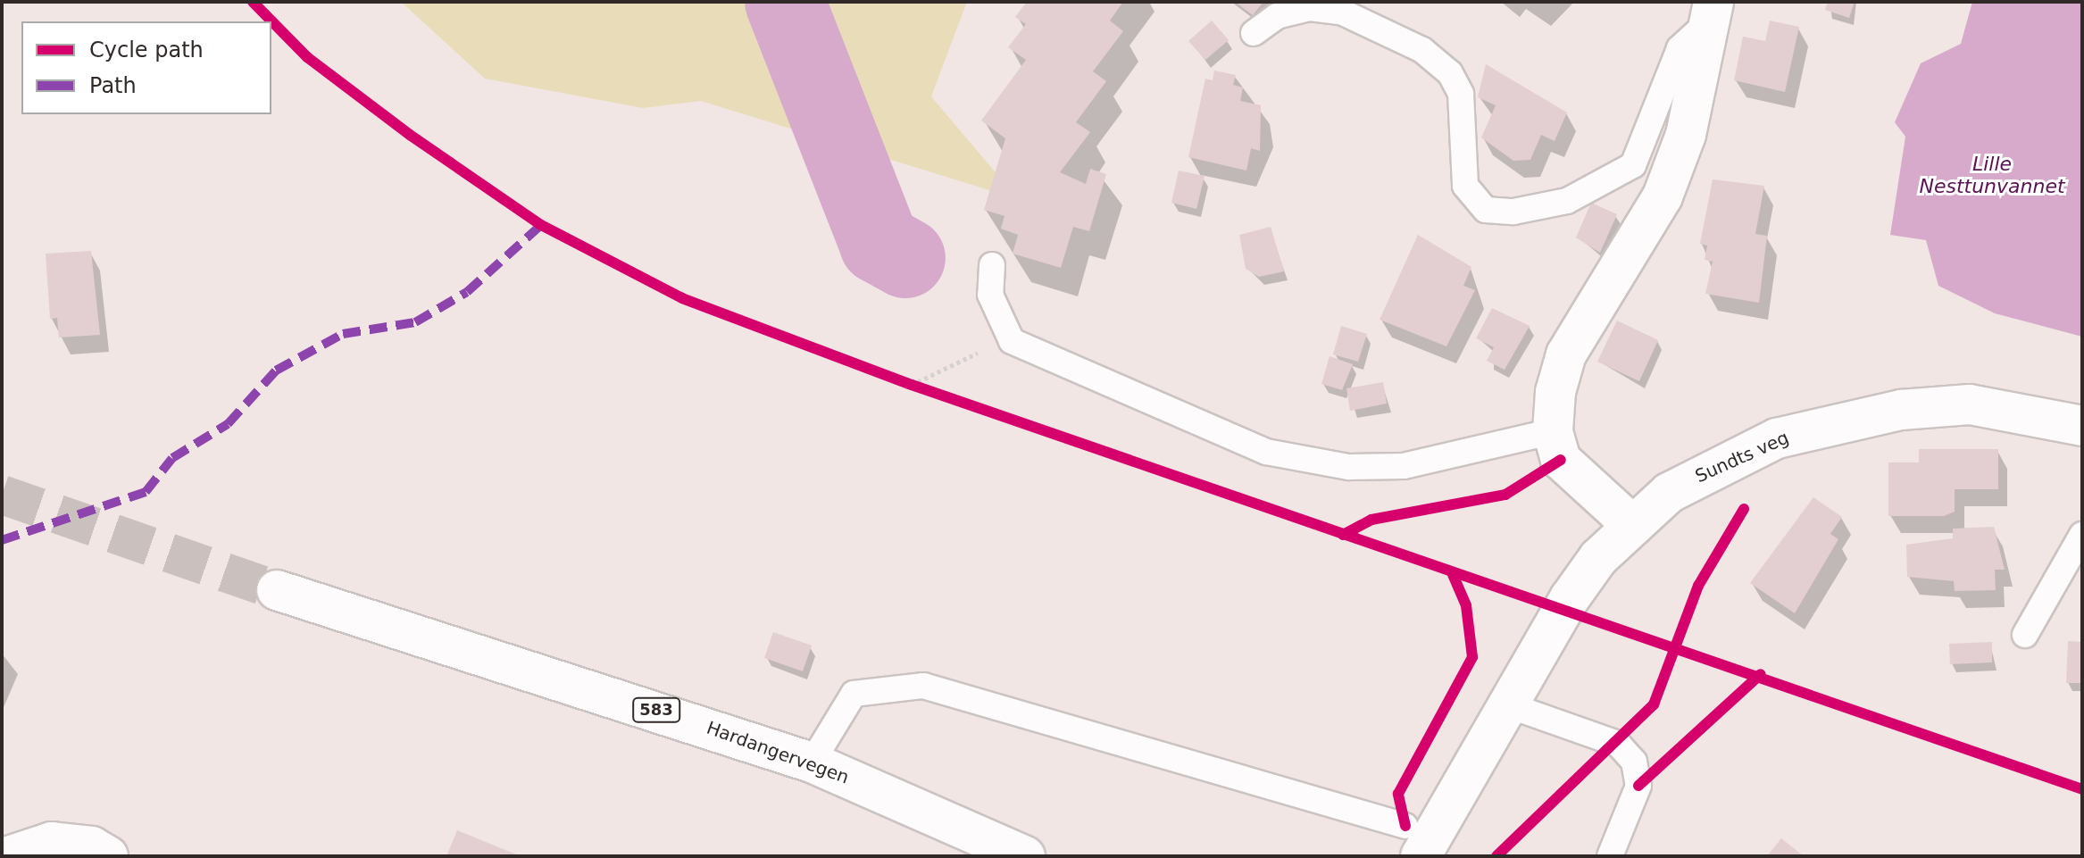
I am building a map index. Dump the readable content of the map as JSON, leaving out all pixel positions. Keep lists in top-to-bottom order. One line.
{"streets":{"street":["Sundts veg","583","Hardangervegen"]},"water":["Lille Nesttunvannet"],"legend":["Cycle path","Path"]}
